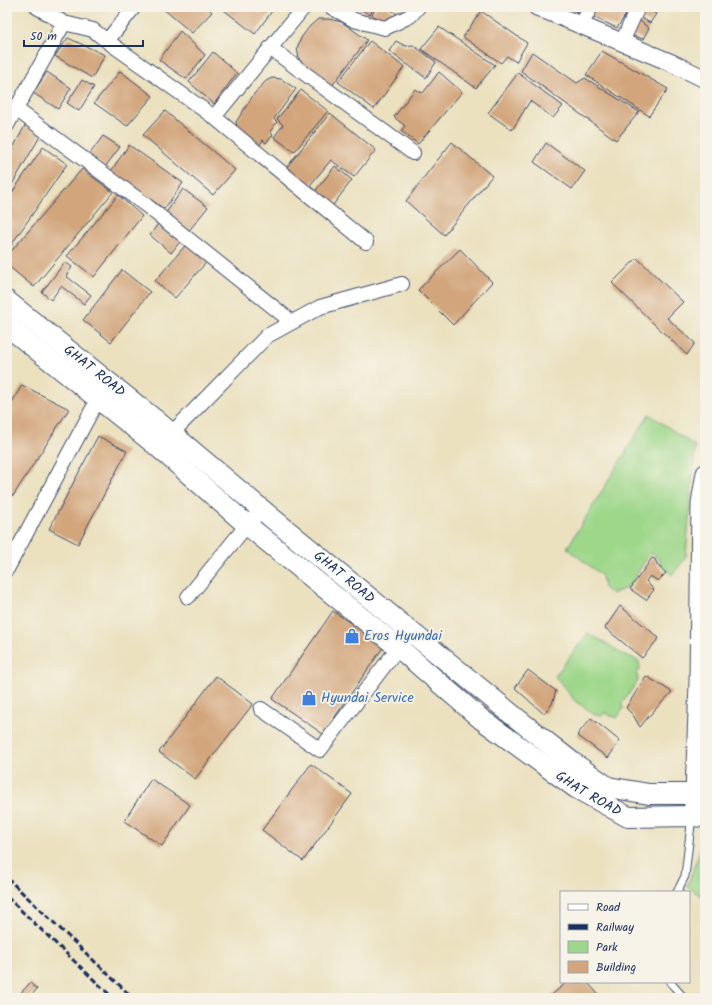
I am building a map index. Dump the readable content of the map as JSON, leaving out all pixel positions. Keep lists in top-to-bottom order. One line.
{"streets":{"main road":["GHAT ROAD"]},"places":{"shop":["Eros Hyundai","Hyundai Service"]},"legend":["Road","Railway","Park","Building"],"scale_bar":"50 m"}
